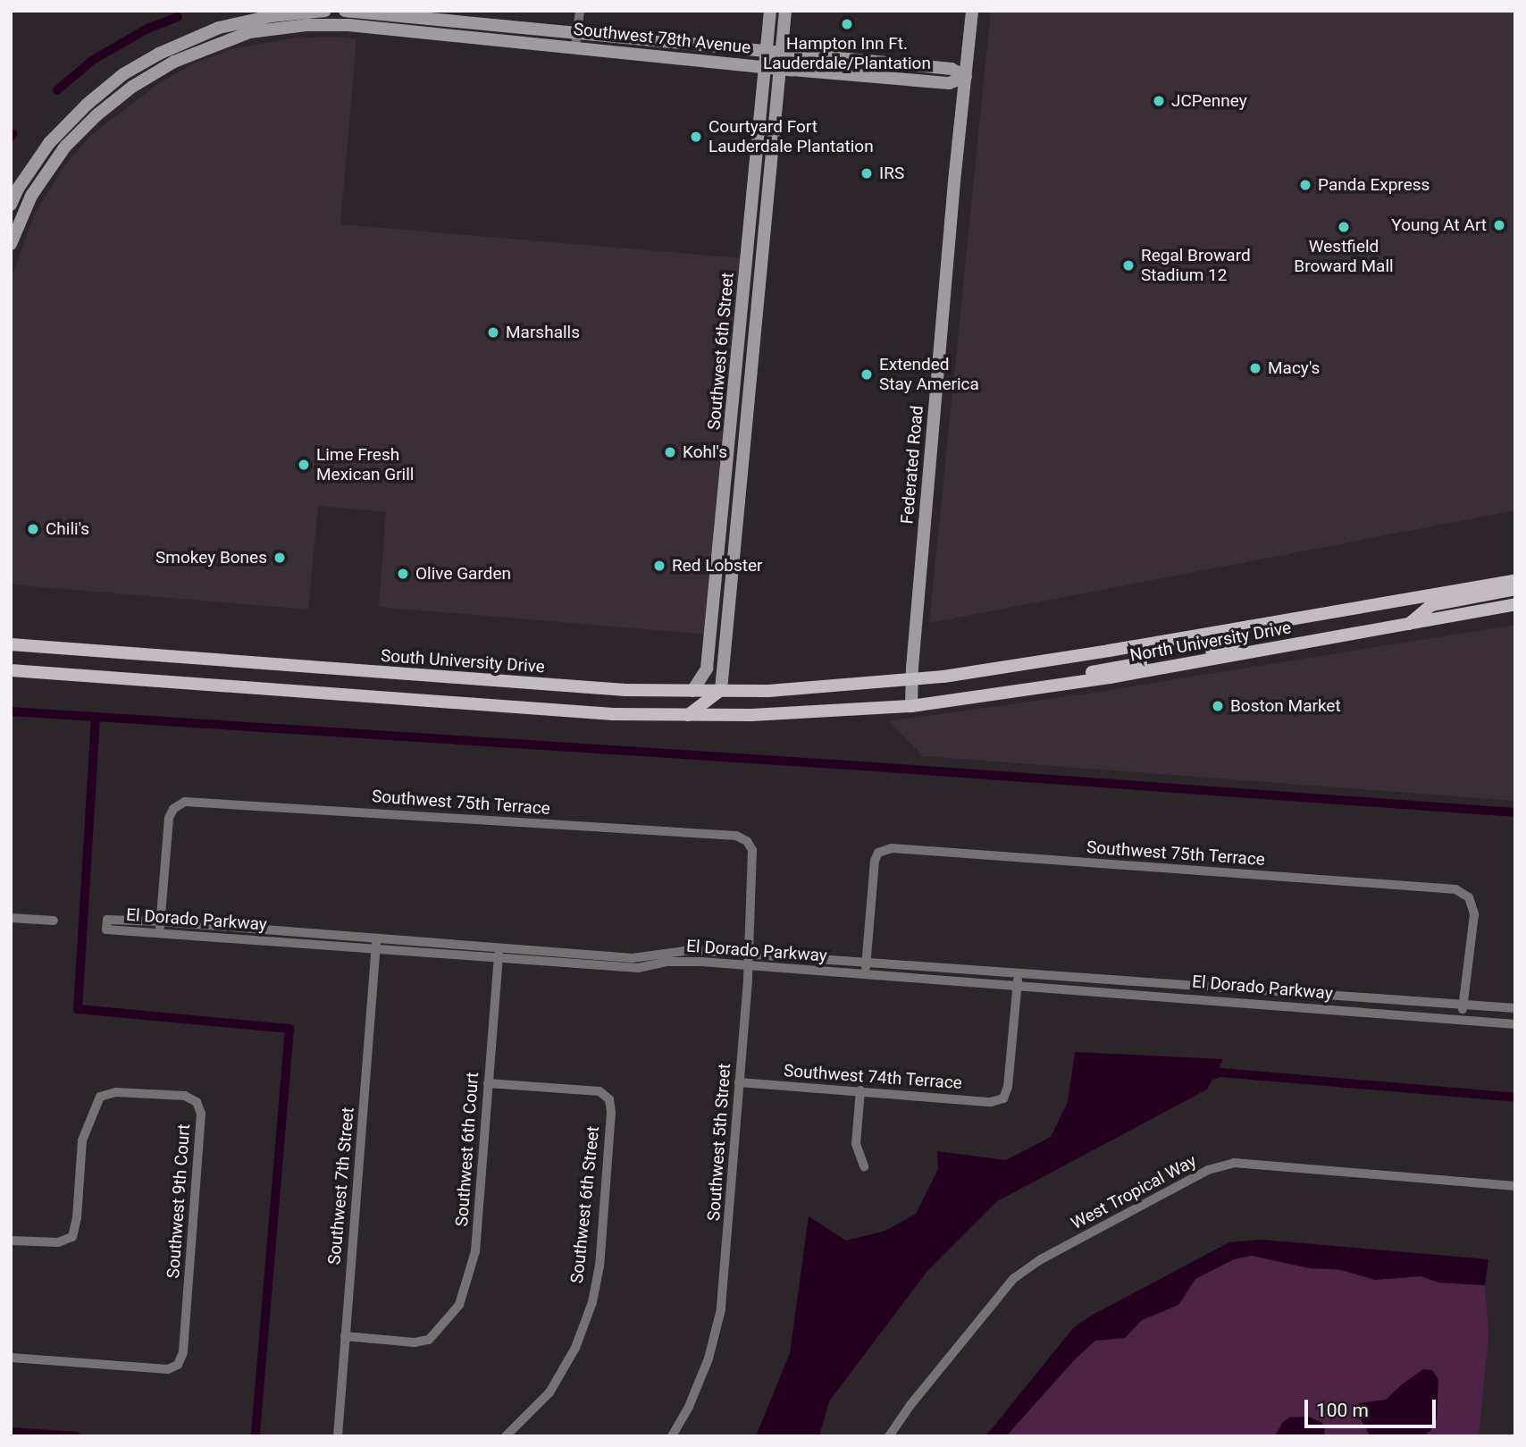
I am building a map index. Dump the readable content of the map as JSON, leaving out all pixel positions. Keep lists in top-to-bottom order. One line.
{"streets":{"main road":["North University Drive","South University Drive"],"street":["Southwest 78th Avenue","Southwest 6th Street","Federated Road","Southwest 75th Terrace","El Dorado Parkway","Southwest 74th Terrace","Southwest 5th Street","Southwest 6th Court","Southwest 7th Street","West Tropical Way","Southwest 9th Court"]},"crossings":[["Southwest 78th Avenue","Southwest 6th Street"],["Southwest 78th Avenue","Federated Road"],["Southwest 6th Street","South University Drive"],["Southwest 6th Street","Southwest 6th Court"],["Federated Road","North University Drive"],["Federated Road","South University Drive"],["North University Drive","South University Drive"],["Southwest 75th Terrace","El Dorado Parkway"],["Southwest 75th Terrace","Southwest 5th Street"],["El Dorado Parkway","Southwest 74th Terrace"],["El Dorado Parkway","Southwest 5th Street"],["El Dorado Parkway","Southwest 6th Court"],["El Dorado Parkway","Southwest 7th Street"],["Southwest 74th Terrace","Southwest 5th Street"],["Southwest 6th Court","Southwest 7th Street"]],"places":["Hampton Inn Ft. Lauderdale/Plantation","JCPenney","Courtyard Fort Lauderdale Plantation","IRS","Panda Express","Young At Art","Westfield Broward Mall","Regal Broward Stadium 12","Marshalls","Macy's","Extended Stay America","Kohl's","Lime Fresh Mexican Grill","Chili's","Smokey Bones","Red Lobster","Olive Garden","Boston Market"],"scale_bar":"100 m"}
